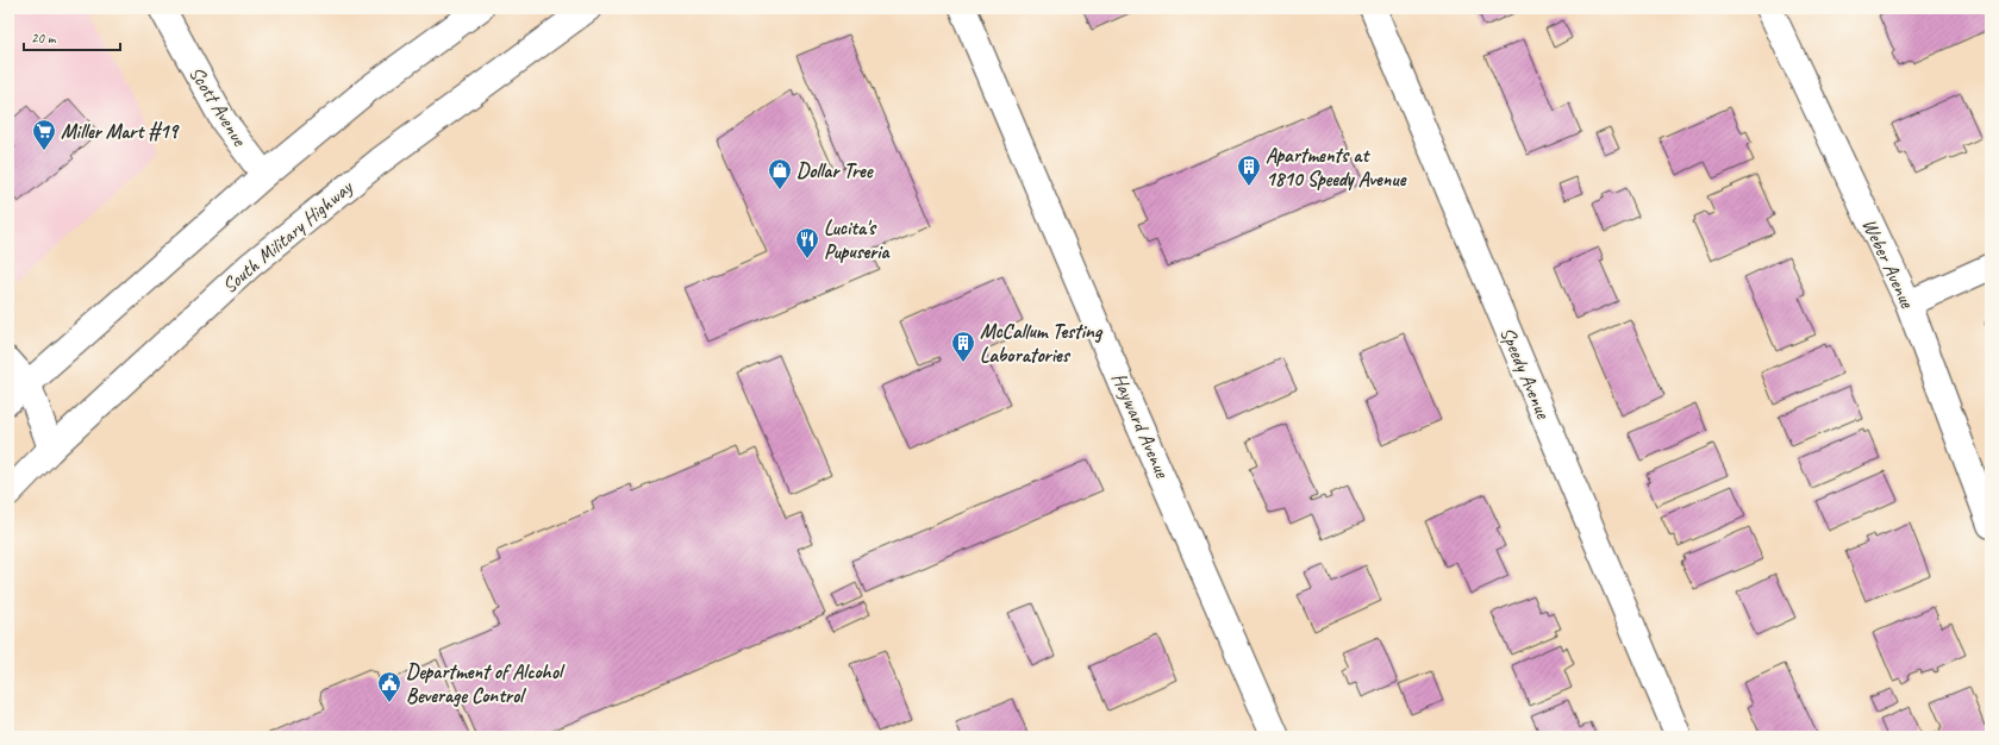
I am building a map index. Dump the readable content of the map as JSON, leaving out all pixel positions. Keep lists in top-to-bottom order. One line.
{"streets":{"street":["Scott Avenue","South Military Highway","Weber Avenue","Speedy Avenue","Hayward Avenue"]},"places":{"supermarket":["Miller Mart #19"],"building":["Apartments at 1810 Speedy Avenue","McCallum Testing Laboratories"],"shop":["Dollar Tree"],"restaurant":["Lucita's Pupuseria"],"public building":["Department of Alcohol Beverage Control"]},"scale_bar":"20 m"}
